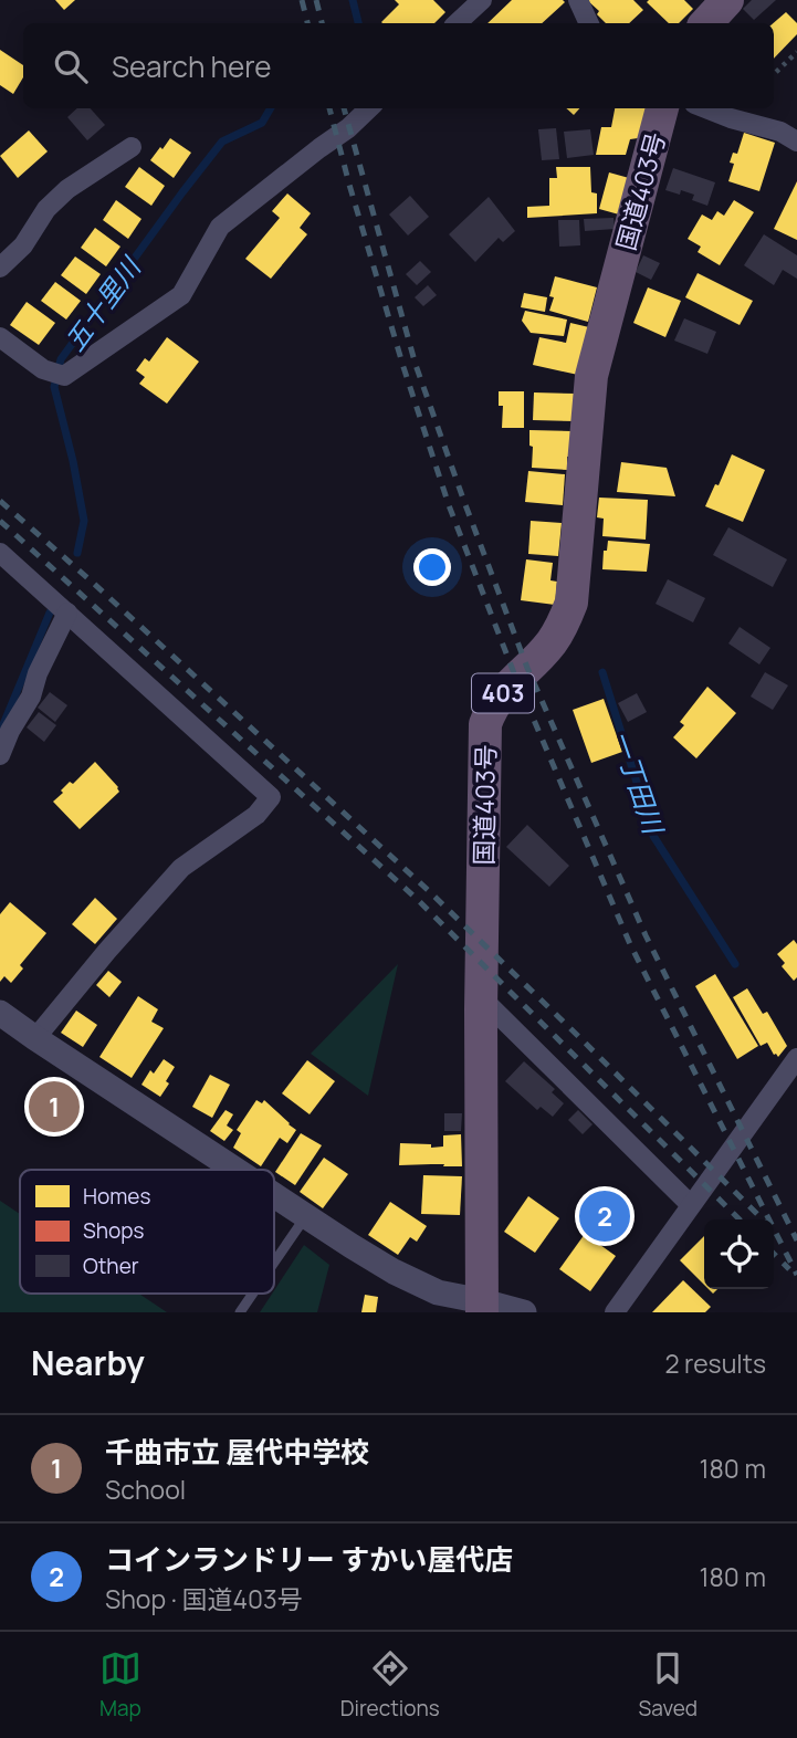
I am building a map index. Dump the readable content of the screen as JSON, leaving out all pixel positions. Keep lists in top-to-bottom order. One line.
{"streets":{"highway":["国道403号","403"]},"water":["五十里川","一丁田川"],"legend":["Homes","Shops","Other"],"page":{"search":"Search here","pins":["1","2"],"heading":["Nearby","2 results"],"list":[{"mark":"1","name":"千曲市立 屋代中学校","note":"School","value":"180 m"},{"mark":"2","name":"コインランドリー すかい屋代店","note":"Shop · 国道403号","value":"180 m"}],"nav":["Map","Directions","Saved"]}}
